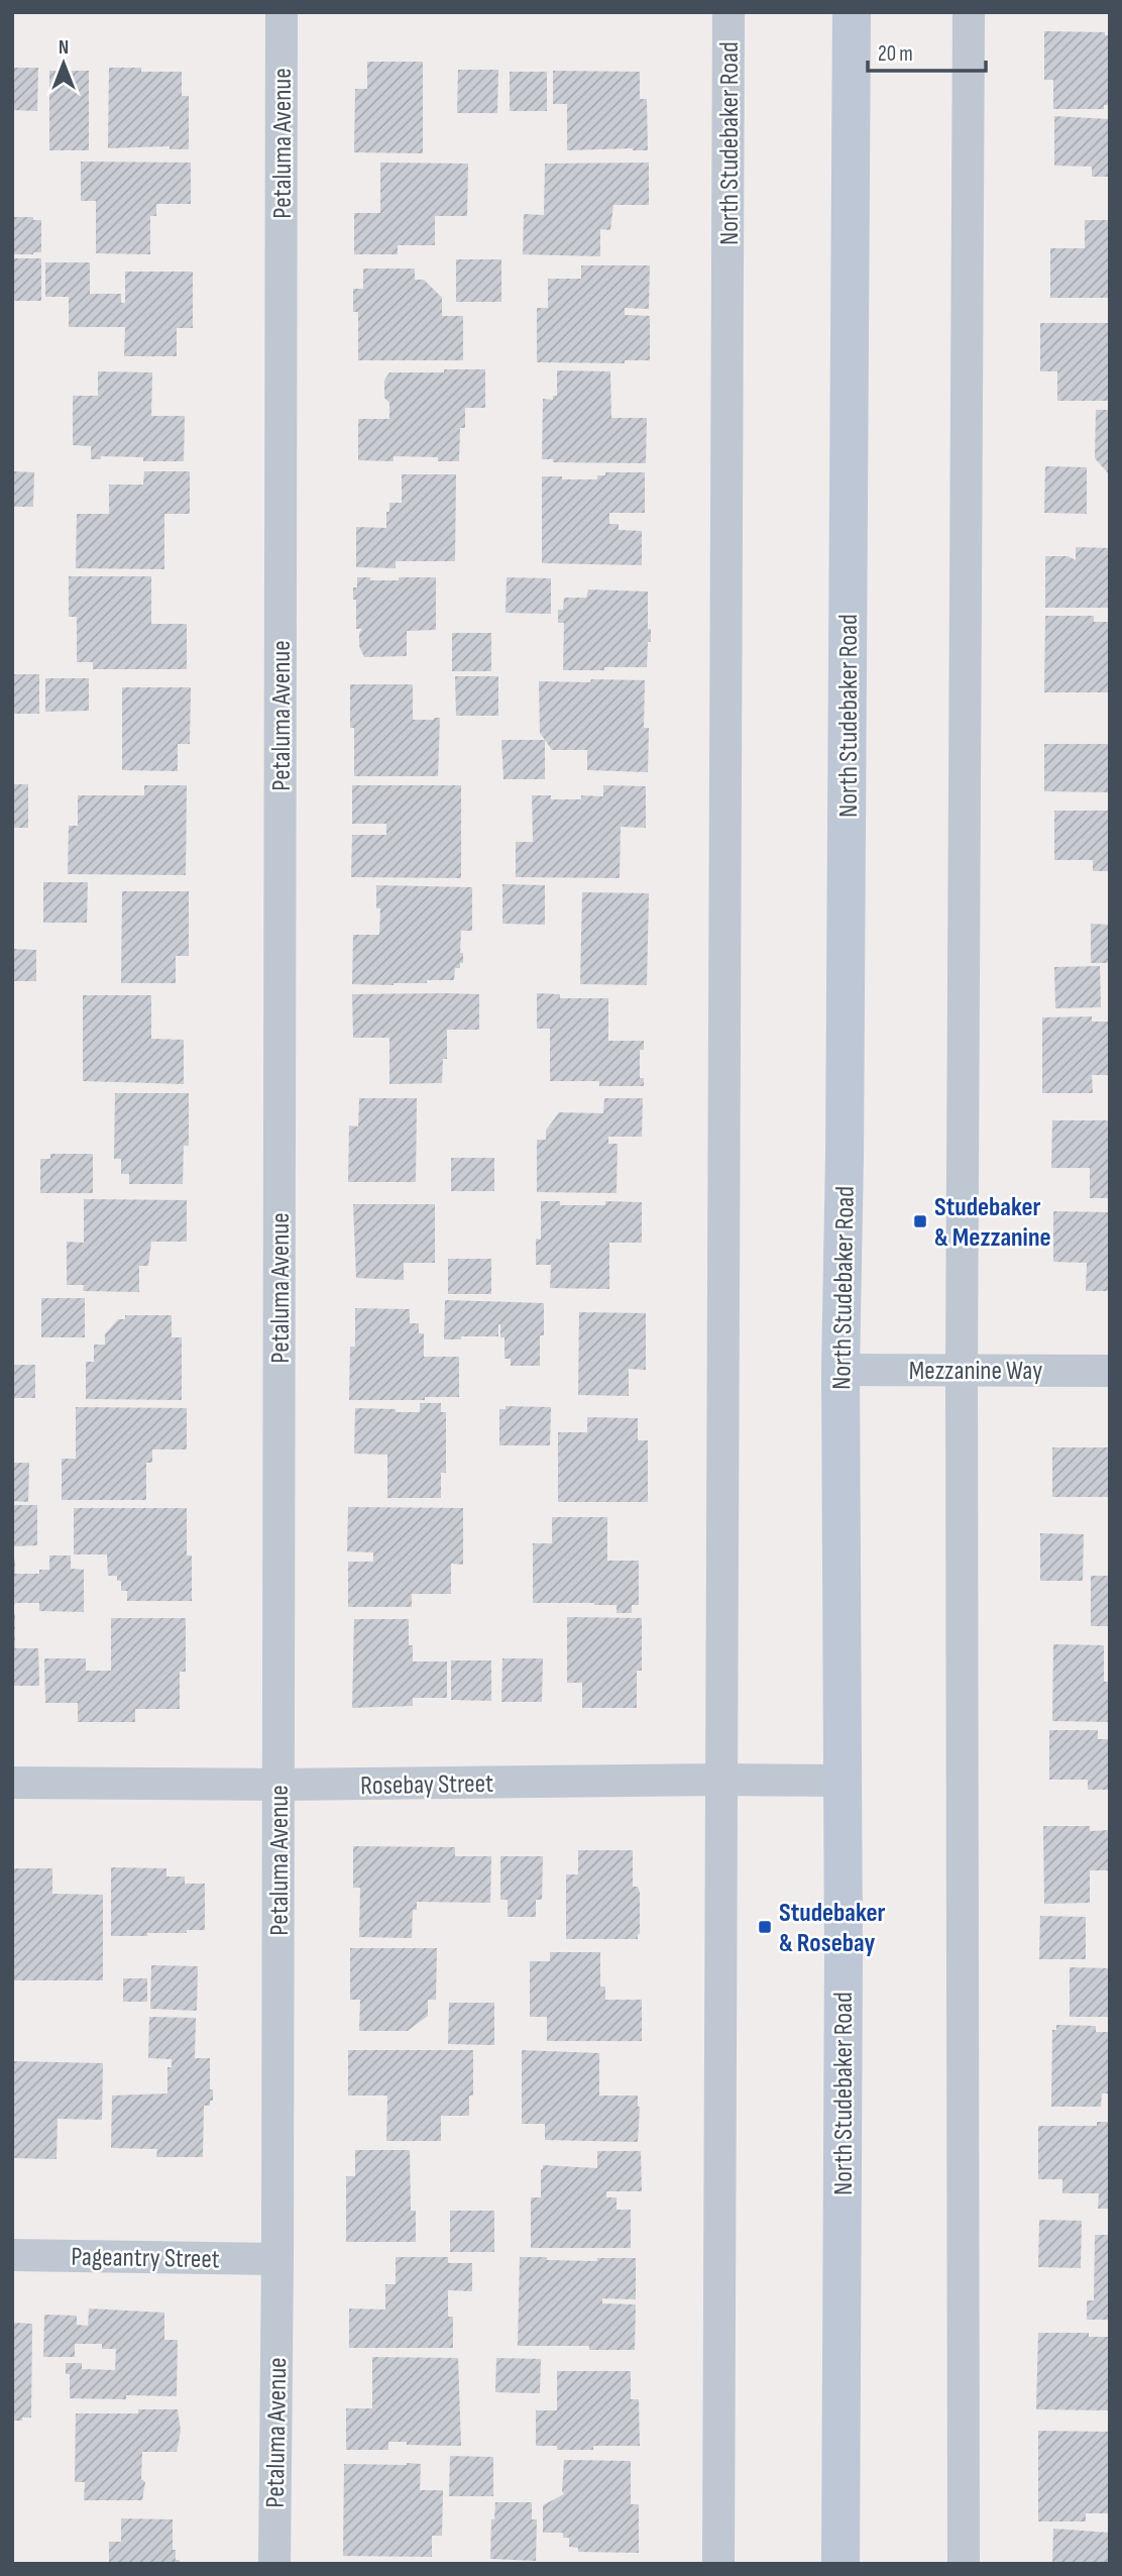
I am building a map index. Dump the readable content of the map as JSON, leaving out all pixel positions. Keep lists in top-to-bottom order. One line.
{"streets":{"main road":["North Studebaker Road"],"street":["Petaluma Avenue","Mezzanine Way","Rosebay Street","Pageantry Street"]},"crossings":[["Petaluma Avenue","Rosebay Street"],["Petaluma Avenue","Pageantry Street"],["North Studebaker Road","Mezzanine Way"],["North Studebaker Road","Rosebay Street"]],"places":{"transit":["Studebaker & Mezzanine","Studebaker & Rosebay"]},"scale_bar":"20 m","north":"top"}
